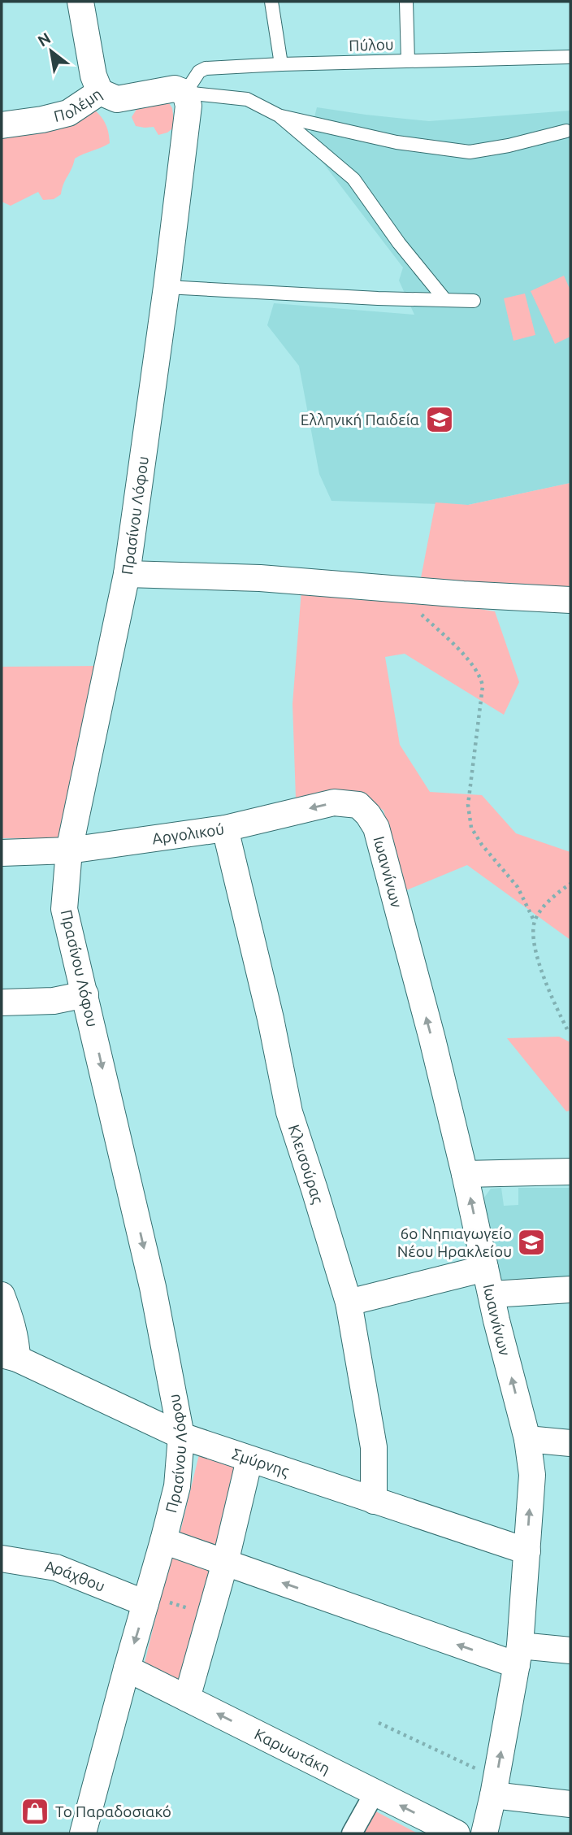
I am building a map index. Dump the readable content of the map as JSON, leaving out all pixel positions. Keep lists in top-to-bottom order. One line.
{"streets":{"street":["Πολέμη","Πρασίνου Λόφου","Αργολικού","Ιωαννίνων","Κλεισούρας","Σμύρνης","Αράχθου","Καρυωτάκη"],"lane":["Πύλου"]},"crossings":[["Πύλου","Πολέμη"],["Πύλου","Πρασίνου Λόφου"],["Πολέμη","Πρασίνου Λόφου"],["Πρασίνου Λόφου","Αργολικού"],["Πρασίνου Λόφου","Σμύρνης"],["Πρασίνου Λόφου","Αράχθου"],["Πρασίνου Λόφου","Καρυωτάκη"],["Αργολικού","Ιωαννίνων"],["Αργολικού","Κλεισούρας"],["Ιωαννίνων","Σμύρνης"],["Κλεισούρας","Σμύρνης"]],"one_way":["Ιωαννίνων"],"places":{"school or university":["Ελληνική Παιδεία","6ο Νηπιαγωγείο Νέου Ηρακλείου"],"shop":["Το Παραδοσιακό"]},"north":"top left"}
